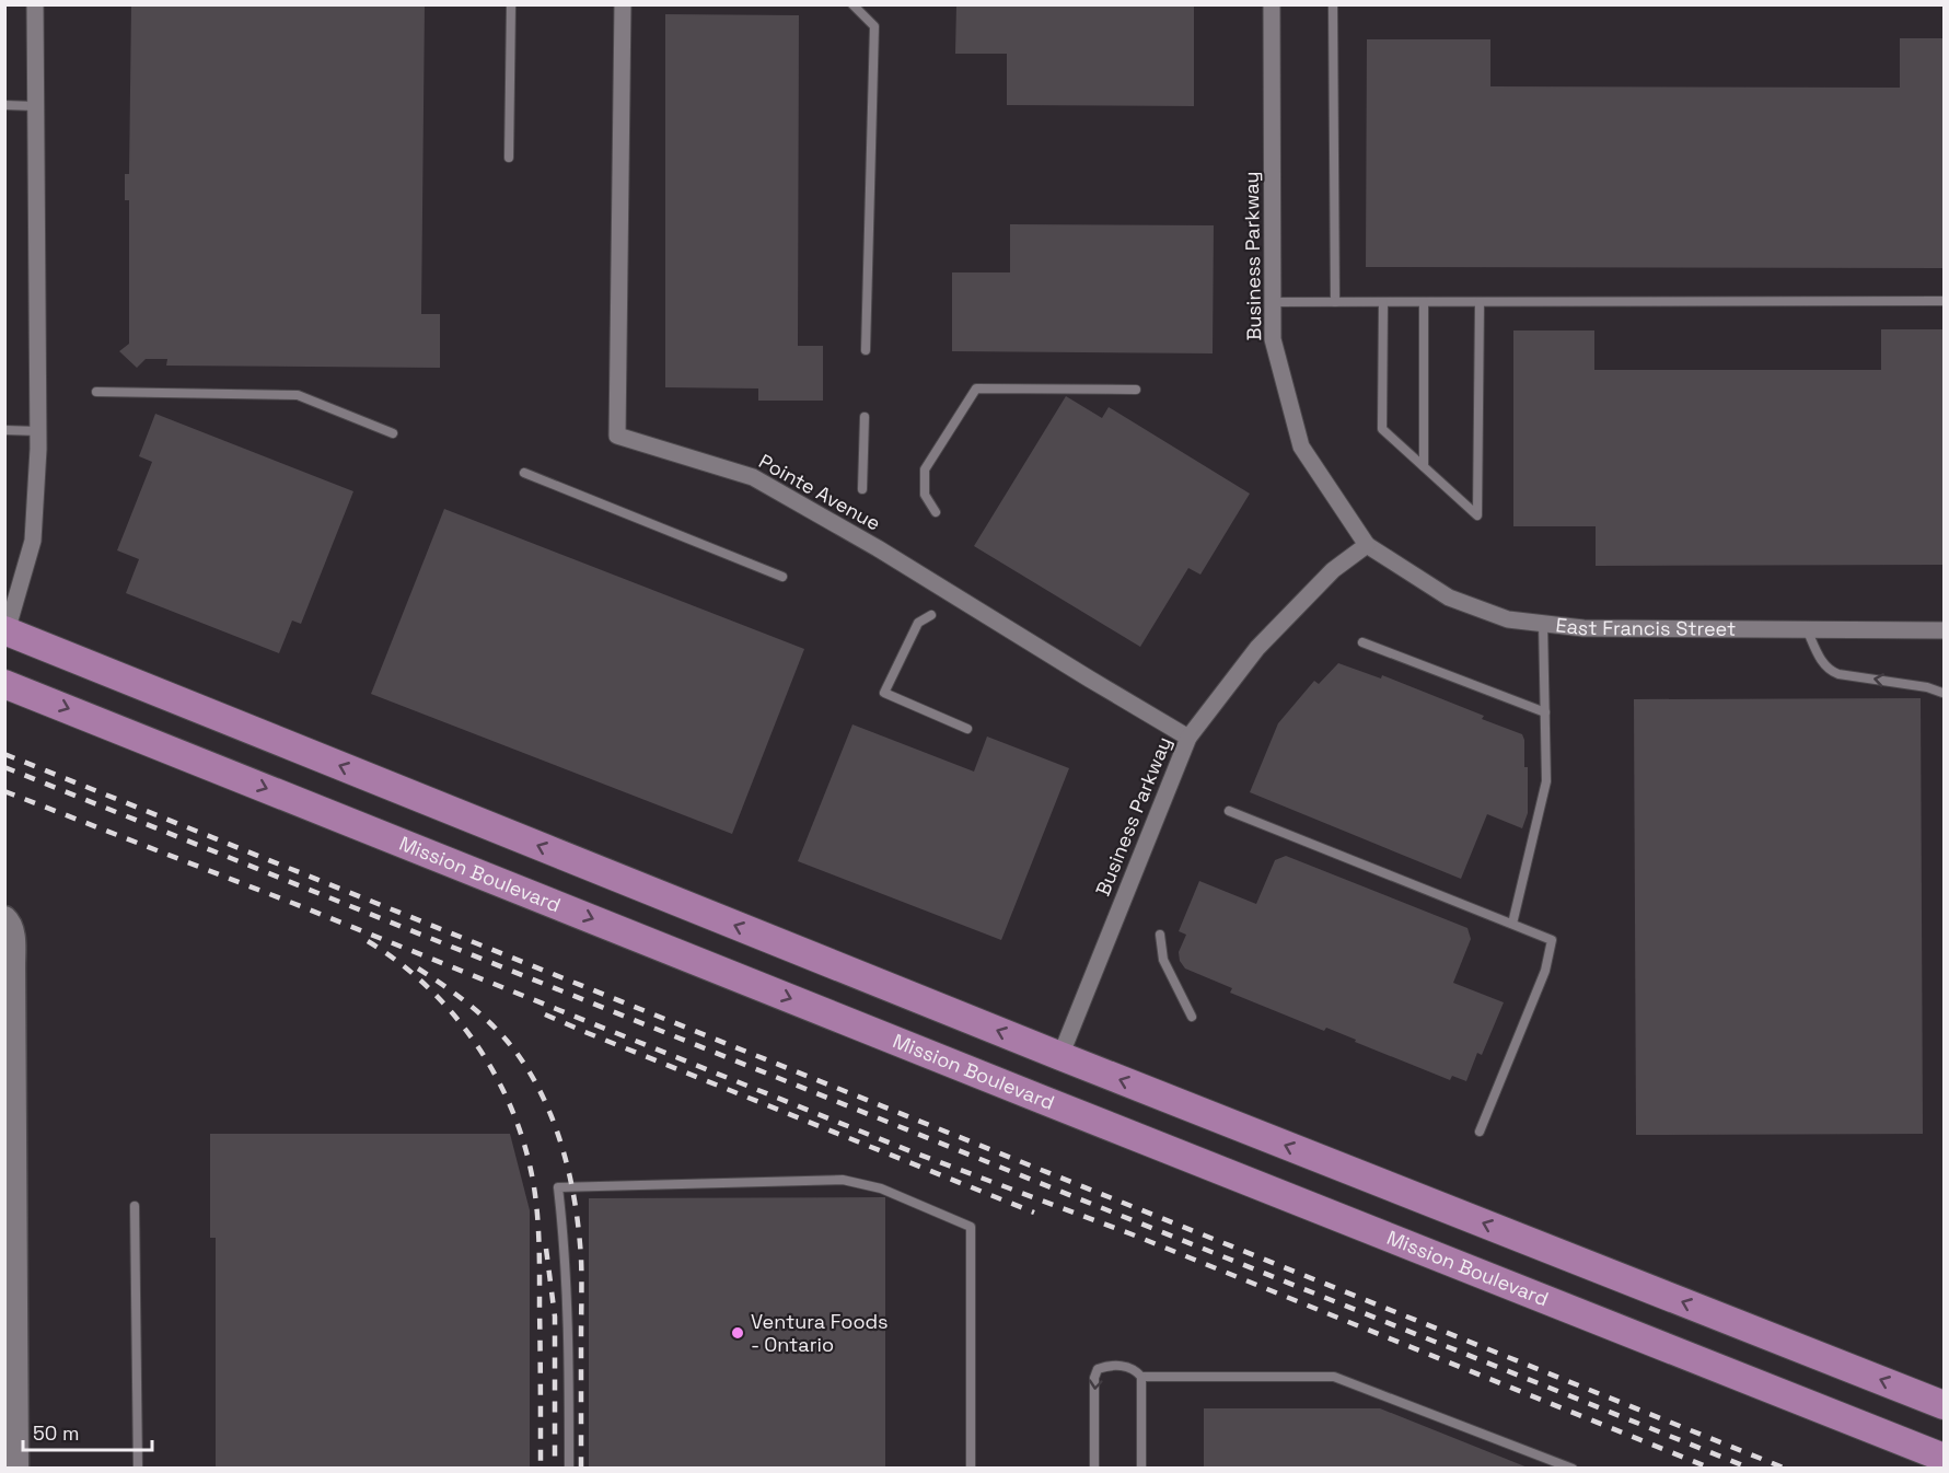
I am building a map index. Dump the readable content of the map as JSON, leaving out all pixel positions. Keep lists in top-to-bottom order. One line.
{"streets":{"main road":["Mission Boulevard"],"street":["Business Parkway","Pointe Avenue","East Francis Street"]},"crossings":[["Business Parkway","Pointe Avenue"],["Business Parkway","East Francis Street"]],"places":["Ventura Foods - Ontario"],"scale_bar":"50 m"}
